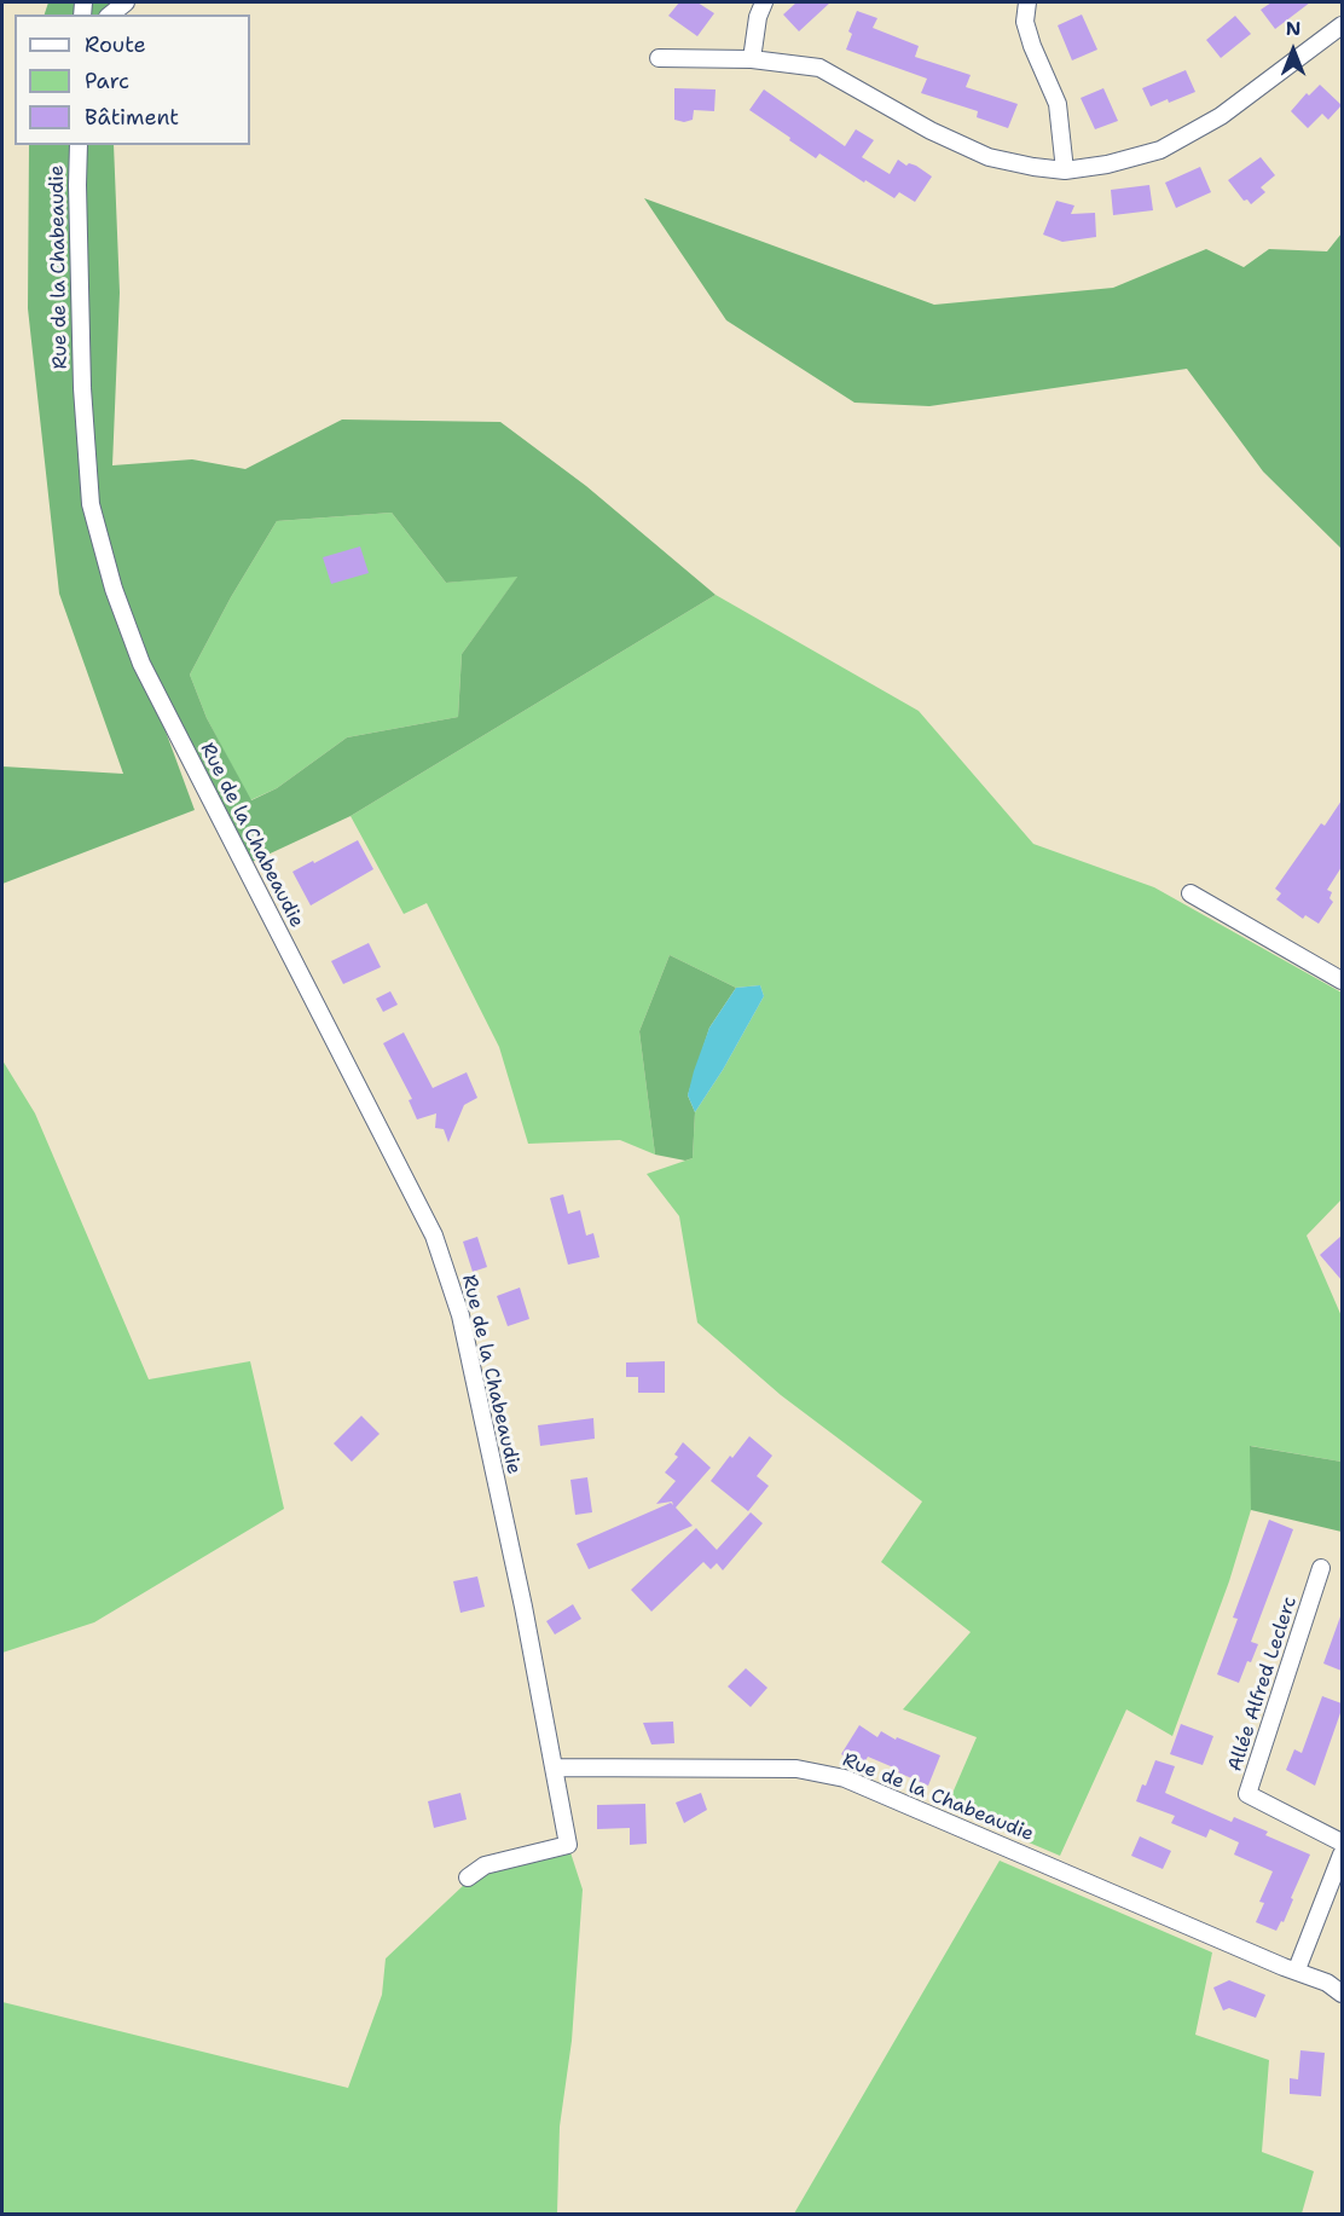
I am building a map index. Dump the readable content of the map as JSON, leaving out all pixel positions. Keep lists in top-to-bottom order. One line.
{"streets":{"street":["Rue de la Chabeaudie","Allée Alfred Leclerc"]},"legend":["Route","Parc","Bâtiment"],"north":"top"}
